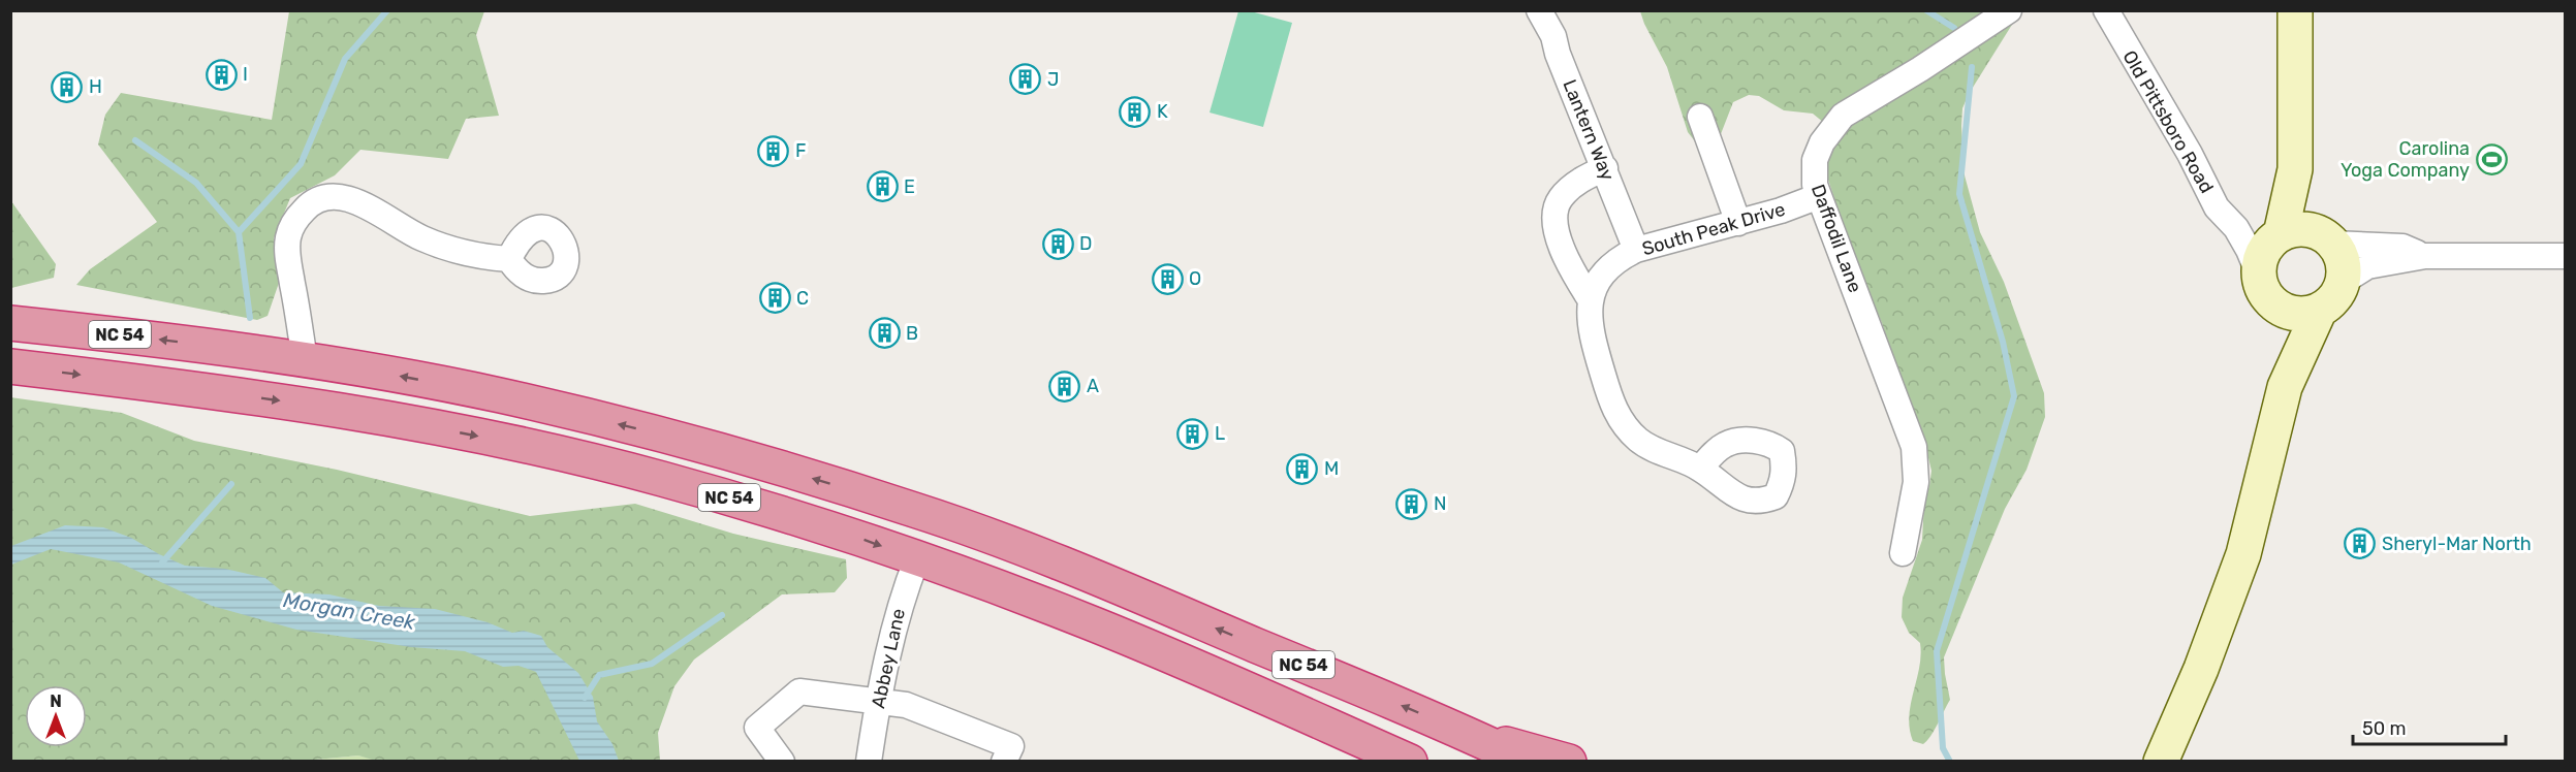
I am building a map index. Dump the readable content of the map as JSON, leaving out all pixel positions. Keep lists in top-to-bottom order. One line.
{"streets":{"highway":["NC 54"],"street":["Old Pittsboro Road","Lantern Way","South Peak Drive","Daffodil Lane","Abbey Lane"]},"crossings":[["Lantern Way","South Peak Drive"],["South Peak Drive","Daffodil Lane"],["NC 54","Abbey Lane"]],"water":["Morgan Creek"],"places":{"building":["I","J","H","K","F","E","D","O","C","B","A","L","M","N","Sheryl-Mar North"],"sports":["Carolina Yoga Company"]},"scale_bar":"50 m","north":"top"}
